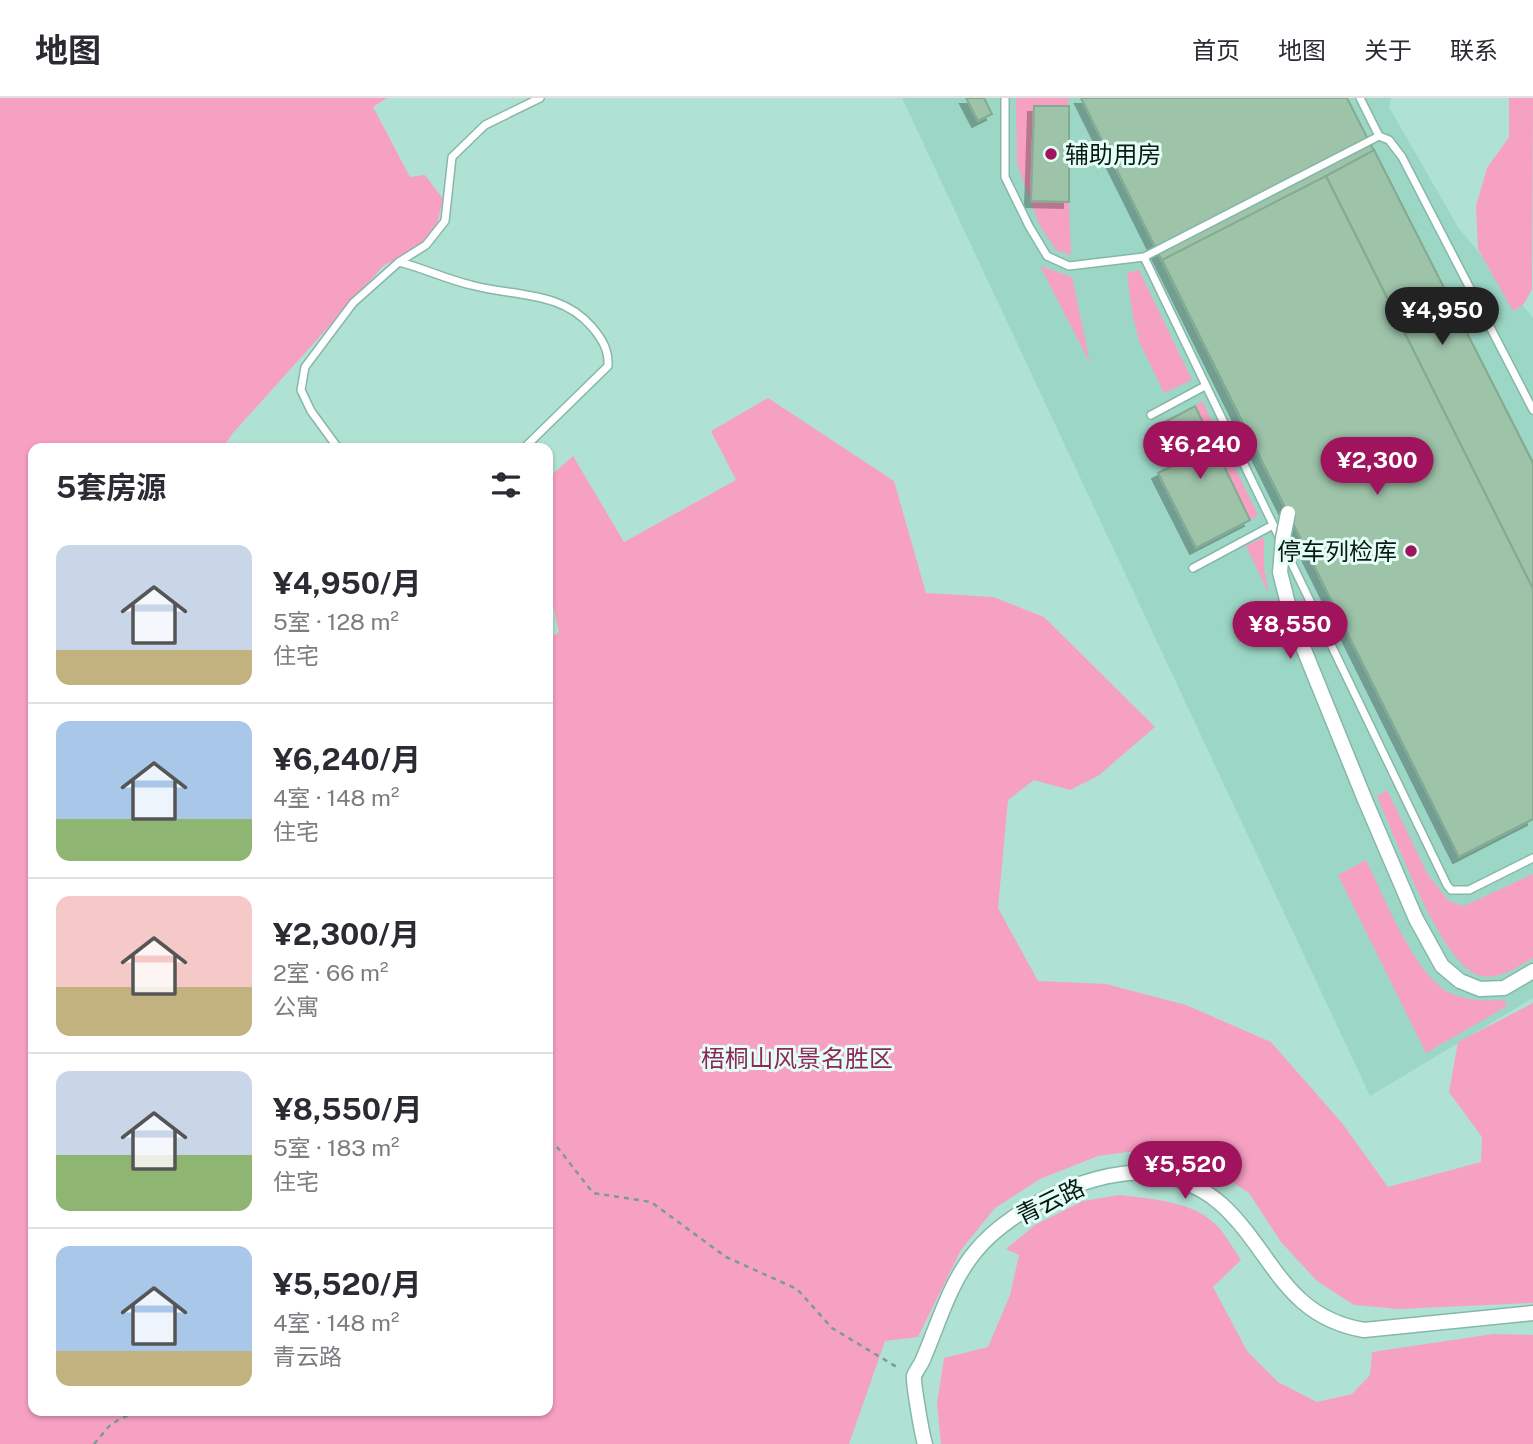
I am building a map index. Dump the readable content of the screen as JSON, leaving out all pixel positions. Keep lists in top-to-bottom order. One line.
{"streets":{"street":["青云路"]},"parks":["梧桐山风景名胜区"],"places":["辅助用房","停车列检库"],"page":{"header":"地图","nav":["首页","地图","关于","联系"],"price":["¥4,950","¥6,240","¥2,300","¥8,550","¥5,520"],"heading":"5套房源","list":[{"name":"¥4,950/月","note":"5室 · 128 m² · 住宅"},{"name":"¥6,240/月","note":"4室 · 148 m² · 住宅"},{"name":"¥2,300/月","note":"2室 · 66 m² · 公寓"},{"name":"¥8,550/月","note":"5室 · 183 m² · 住宅"},{"name":"¥5,520/月","note":"4室 · 148 m² · 青云路"}]}}
